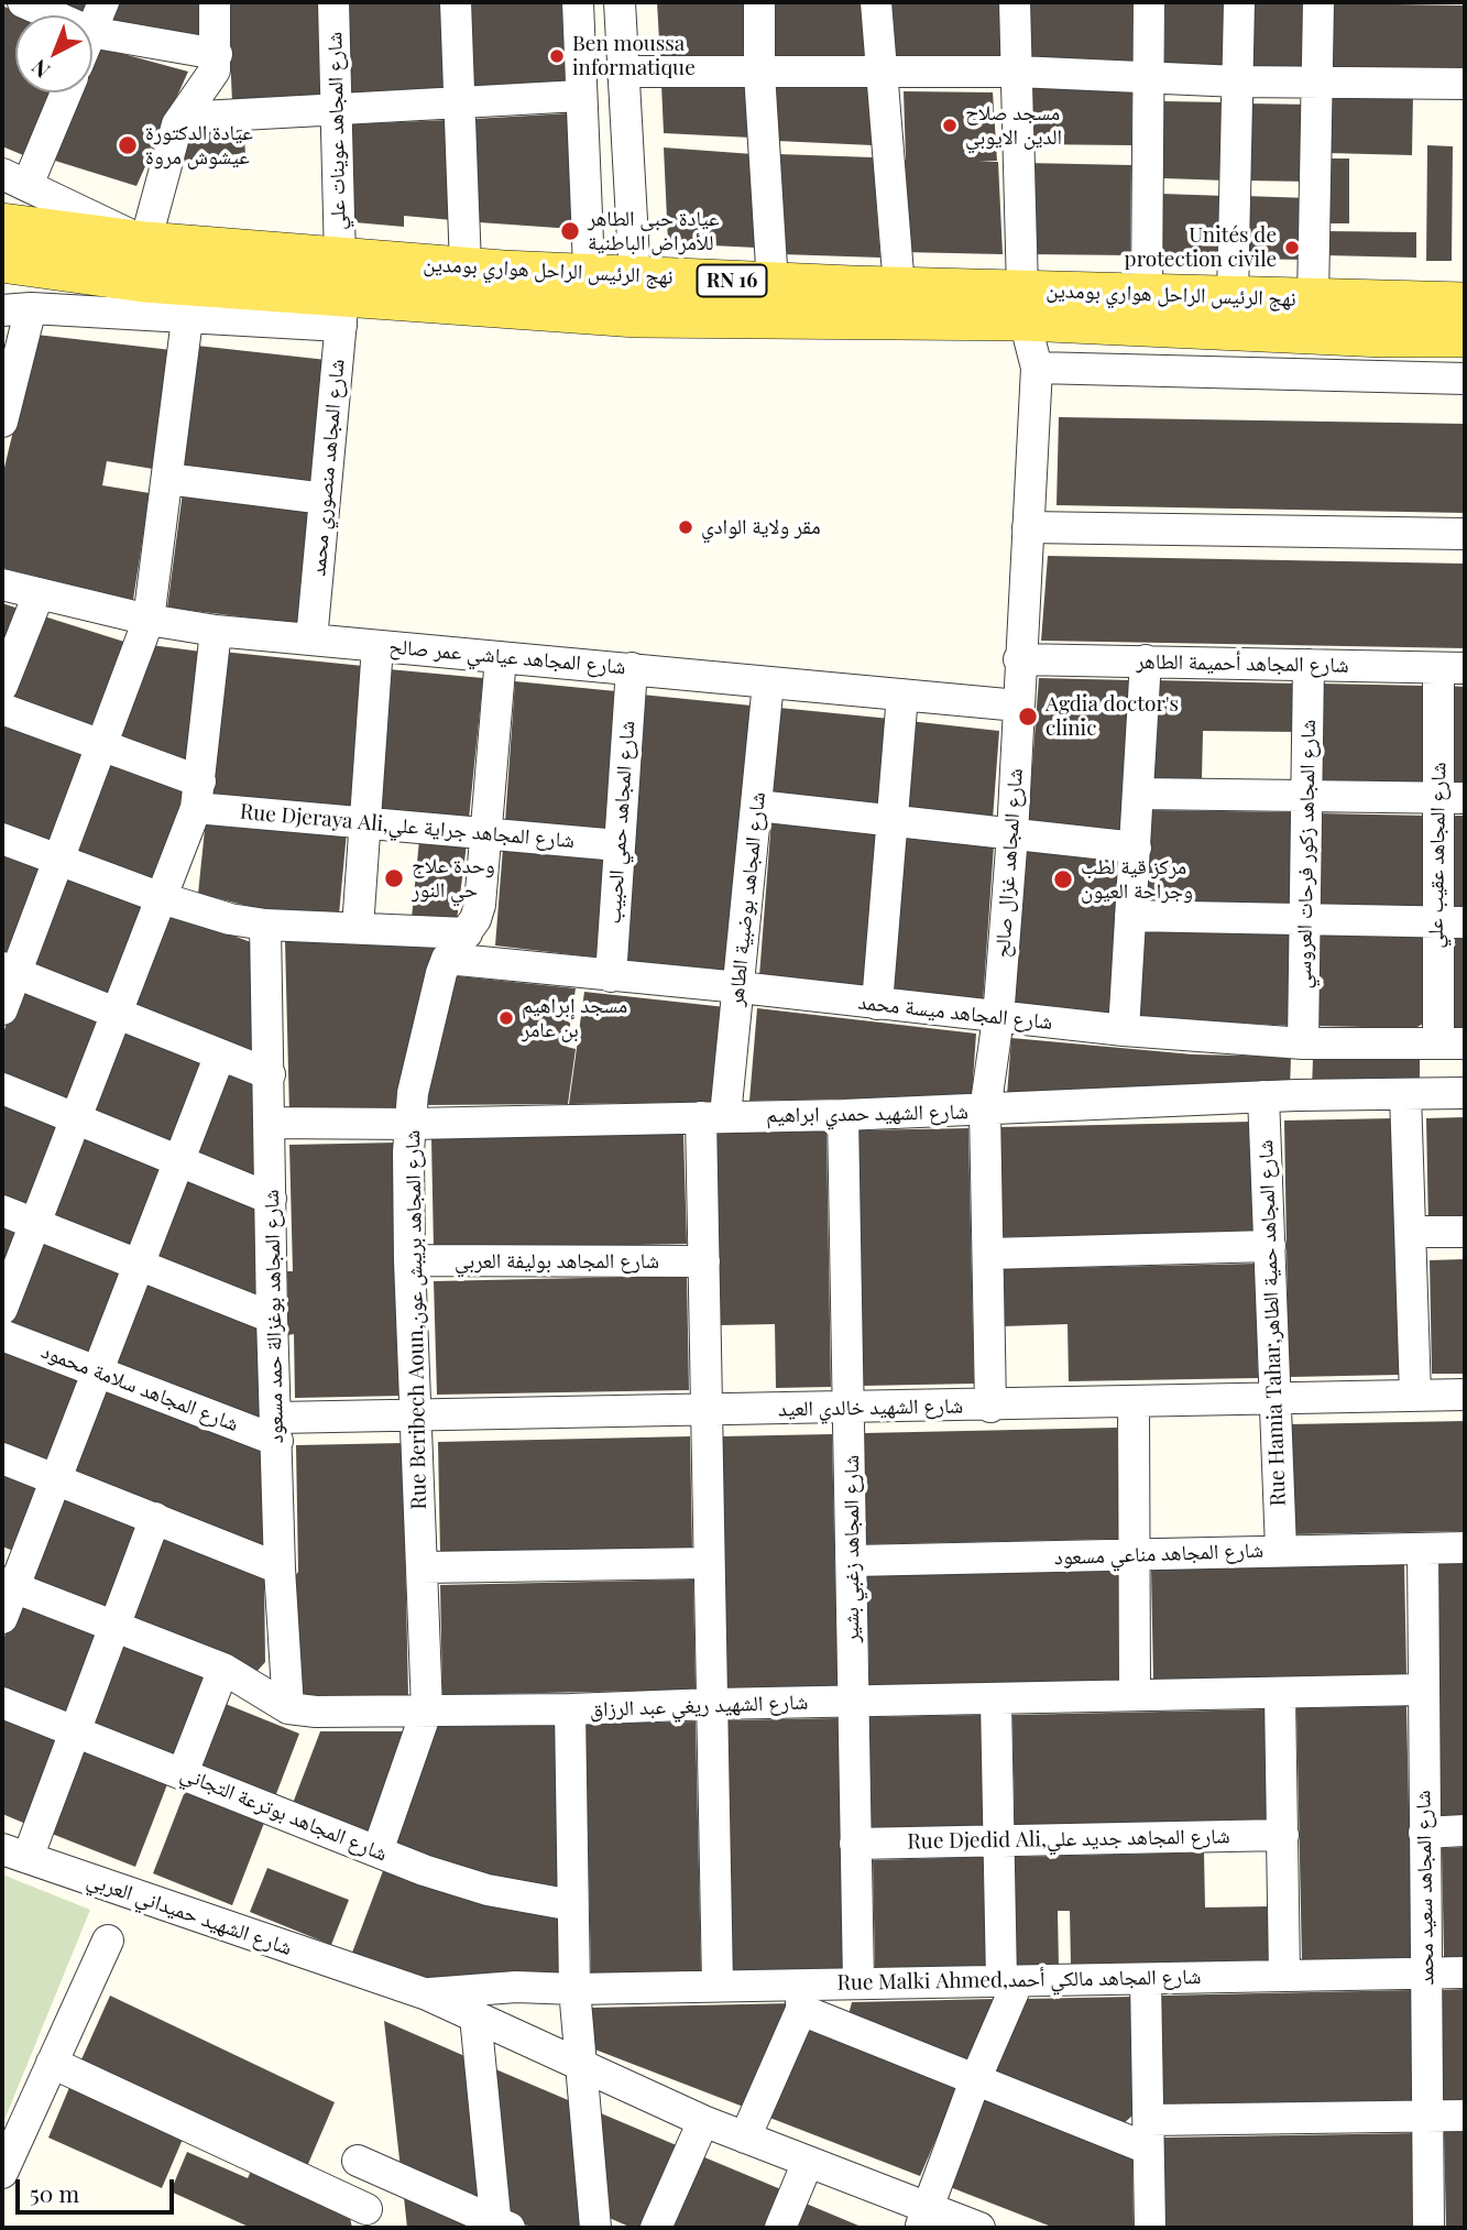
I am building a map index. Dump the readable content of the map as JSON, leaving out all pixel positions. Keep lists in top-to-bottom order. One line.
{"streets":{"main road":["نهج الرئيس الراحل هواري بومدين","RN 16"],"street":["شارع المجاهد عوينات علي","شارع المجاهد منصوري محمد","شارع المجاهد عياشي عمر صالح","شارع المجاهد أحميمة الطاهر","شارع المجاهد حمي الحبيب","Rue Djeraya Ali,شارع المجاهد جراية علي","شارع المجاهد زكور فرحات العروسي","شارع المجاهد عقيب علي","شارع المجاهد غزال صالح","شارع المجاهد بوضبية الطاهر","شارع المجاهد ميسة محمد","شارع الشهيد حمدي ابراهيم","شارع المجاهد بوليفة العربي","شارع المجاهد بوغزالة حمد مسعود","Rue Beribech Aoun,شارع المجاهد بريبش عون","Rue Hamia Tahar,شارع المجاهد حمية الطاهر","شارع المجاهد سلامة محمود","شارع الشهيد خالدي العيد","شارع المجاهد زغبي بشير","شارع المجاهد مناعي مسعود","شارع الشهيد ريغي عبد الرزاق","شارع المجاهد بوترعة التجاني","Rue Djedid Ali,شارع المجاهد جديد علي","شارع المجاهد سعيد محمد","شارع الشهيد حميداني العربي","Rue Malki Ahmed,شارع المجاهد مالكي أحمد"]},"crossings":[["شارع المجاهد عوينات علي","نهج الرئيس الراحل هواري بومدين"],["شارع المجاهد عوينات علي","شارع المجاهد منصوري محمد"],["نهج الرئيس الراحل هواري بومدين","شارع المجاهد منصوري محمد"],["نهج الرئيس الراحل هواري بومدين","شارع المجاهد غزال صالح"],["شارع المجاهد منصوري محمد","شارع المجاهد عياشي عمر صالح"],["شارع المجاهد عياشي عمر صالح","شارع المجاهد حمي الحبيب"],["شارع المجاهد عياشي عمر صالح","شارع المجاهد غزال صالح"],["شارع المجاهد عياشي عمر صالح","شارع المجاهد بوضبية الطاهر"],["شارع المجاهد عياشي عمر صالح","Rue Beribech Aoun,شارع المجاهد بريبش عون"],["شارع المجاهد أحميمة الطاهر","شارع المجاهد زكور فرحات العروسي"],["شارع المجاهد أحميمة الطاهر","شارع المجاهد عقيب علي"],["شارع المجاهد أحميمة الطاهر","شارع المجاهد غزال صالح"],["شارع المجاهد حمي الحبيب","Rue Djeraya Ali,شارع المجاهد جراية علي"],["شارع المجاهد حمي الحبيب","شارع المجاهد ميسة محمد"],["Rue Djeraya Ali,شارع المجاهد جراية علي","Rue Beribech Aoun,شارع المجاهد بريبش عون"],["شارع المجاهد زكور فرحات العروسي","شارع المجاهد ميسة محمد"],["شارع المجاهد عقيب علي","شارع المجاهد ميسة محمد"],["شارع المجاهد غزال صالح","شارع المجاهد ميسة محمد"],["شارع المجاهد غزال صالح","شارع الشهيد حمدي ابراهيم"],["شارع المجاهد غزال صالح","شارع الشهيد خالدي العيد"],["شارع المجاهد بوضبية الطاهر","شارع المجاهد ميسة محمد"],["شارع المجاهد بوضبية الطاهر","شارع الشهيد حمدي ابراهيم"],["شارع المجاهد بوضبية الطاهر","شارع المجاهد بوليفة العربي"],["شارع المجاهد بوضبية الطاهر","شارع الشهيد خالدي العيد"],["شارع المجاهد بوضبية الطاهر","شارع الشهيد ريغي عبد الرزاق"],["شارع المجاهد بوضبية الطاهر","Rue Malki Ahmed,شارع المجاهد مالكي أحمد"],["شارع المجاهد ميسة محمد","Rue Beribech Aoun,شارع المجاهد بريبش عون"],["شارع الشهيد حمدي ابراهيم","شارع المجاهد بوغزالة حمد مسعود"],["شارع الشهيد حمدي ابراهيم","Rue Beribech Aoun,شارع المجاهد بريبش عون"],["شارع الشهيد حمدي ابراهيم","Rue Hamia Tahar,شارع المجاهد حمية الطاهر"],["شارع الشهيد حمدي ابراهيم","شارع المجاهد زغبي بشير"],["شارع المجاهد بوليفة العربي","Rue Beribech Aoun,شارع المجاهد بريبش عون"],["شارع المجاهد بوغزالة حمد مسعود","شارع المجاهد سلامة محمود"],["شارع المجاهد بوغزالة حمد مسعود","شارع الشهيد خالدي العيد"],["شارع المجاهد بوغزالة حمد مسعود","شارع الشهيد ريغي عبد الرزاق"],["Rue Beribech Aoun,شارع المجاهد بريبش عون","شارع الشهيد خالدي العيد"],["Rue Beribech Aoun,شارع المجاهد بريبش عون","شارع الشهيد ريغي عبد الرزاق"],["Rue Beribech Aoun,شارع المجاهد بريبش عون","شارع المجاهد بوترعة التجاني"],["Rue Hamia Tahar,شارع المجاهد حمية الطاهر","شارع الشهيد خالدي العيد"],["Rue Hamia Tahar,شارع المجاهد حمية الطاهر","شارع المجاهد مناعي مسعود"],["شارع المجاهد سلامة محمود","شارع الشهيد خالدي العيد"],["شارع الشهيد خالدي العيد","شارع المجاهد زغبي بشير"],["شارع المجاهد زغبي بشير","شارع المجاهد مناعي مسعود"],["شارع المجاهد زغبي بشير","شارع الشهيد ريغي عبد الرزاق"],["شارع المجاهد زغبي بشير","Rue Djedid Ali,شارع المجاهد جديد علي"],["شارع المجاهد زغبي بشير","Rue Malki Ahmed,شارع المجاهد مالكي أحمد"],["شارع المجاهد مناعي مسعود","شارع المجاهد سعيد محمد"],["شارع الشهيد ريغي عبد الرزاق","شارع المجاهد سعيد محمد"],["شارع المجاهد سعيد محمد","Rue Malki Ahmed,شارع المجاهد مالكي أحمد"],["شارع الشهيد حميداني العربي","Rue Malki Ahmed,شارع المجاهد مالكي أحمد"]],"places":["Ben moussa informatique","مسجد صلاح الدين الايوبي","عيادة الدكتورة عيشوش مروة","عيادة حبى الطاهر للأمراض الباطنية","Unités de protection civile","مقر ولاية الوادي","Agdia doctor's clinic","وحدة علاج حي النور","مركز قية لطب وجراحة العيون","مسجد إبراهيم بن عامر"],"scale_bar":"50 m","north":"bottom left"}
